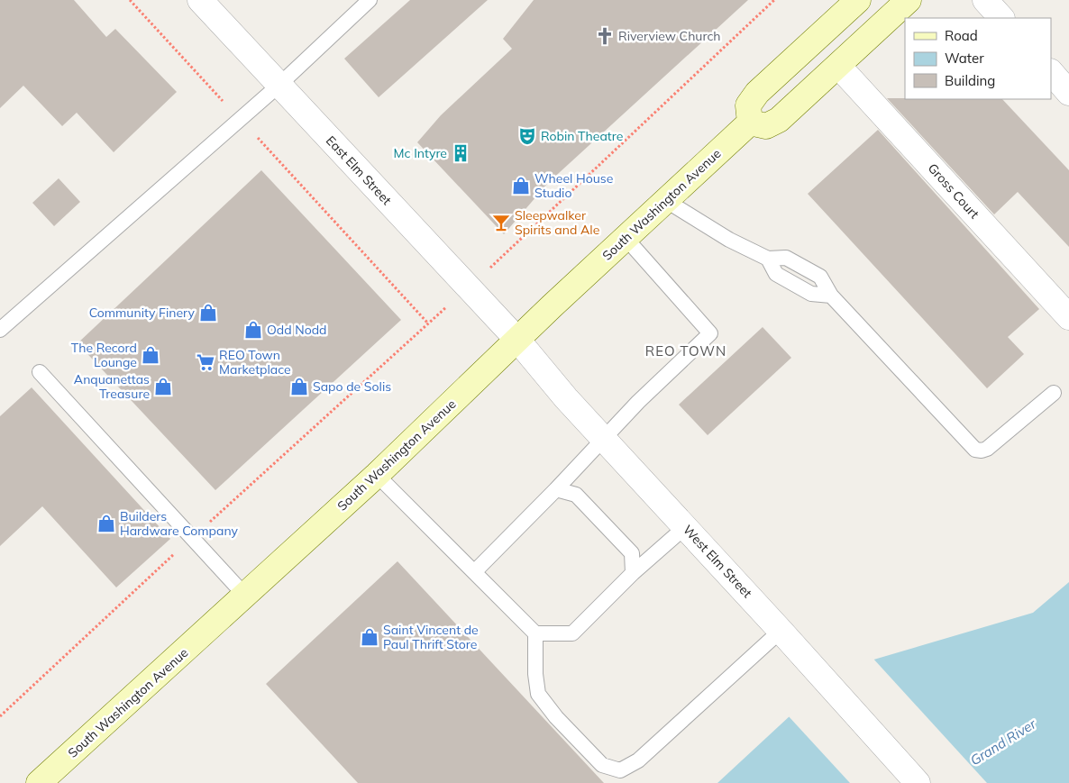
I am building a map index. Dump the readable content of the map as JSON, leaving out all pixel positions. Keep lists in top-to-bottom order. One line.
{"streets":{"street":["East Elm Street","Gross Court","South Washington Avenue","West Elm Street"]},"crossings":[["East Elm Street","South Washington Avenue"],["East Elm Street","West Elm Street"],["South Washington Avenue","West Elm Street"]],"districts":["REO TOWN"],"water":["Grand River"],"places":{"church":["Riverview Church"],"theatre":["Robin Theatre"],"building":["Mc Intyre"],"shop":["Wheel House Studio","Community Finery","Odd Nodd","The Record Lounge","Anquanettas Treasure","Sapo de Solis","Builders Hardware Company","Saint Vincent de Paul Thrift Store"],"bar":["Sleepwalker Spirits and Ale"],"supermarket":["REO Town Marketplace"]},"legend":["Road","Water","Building"]}
